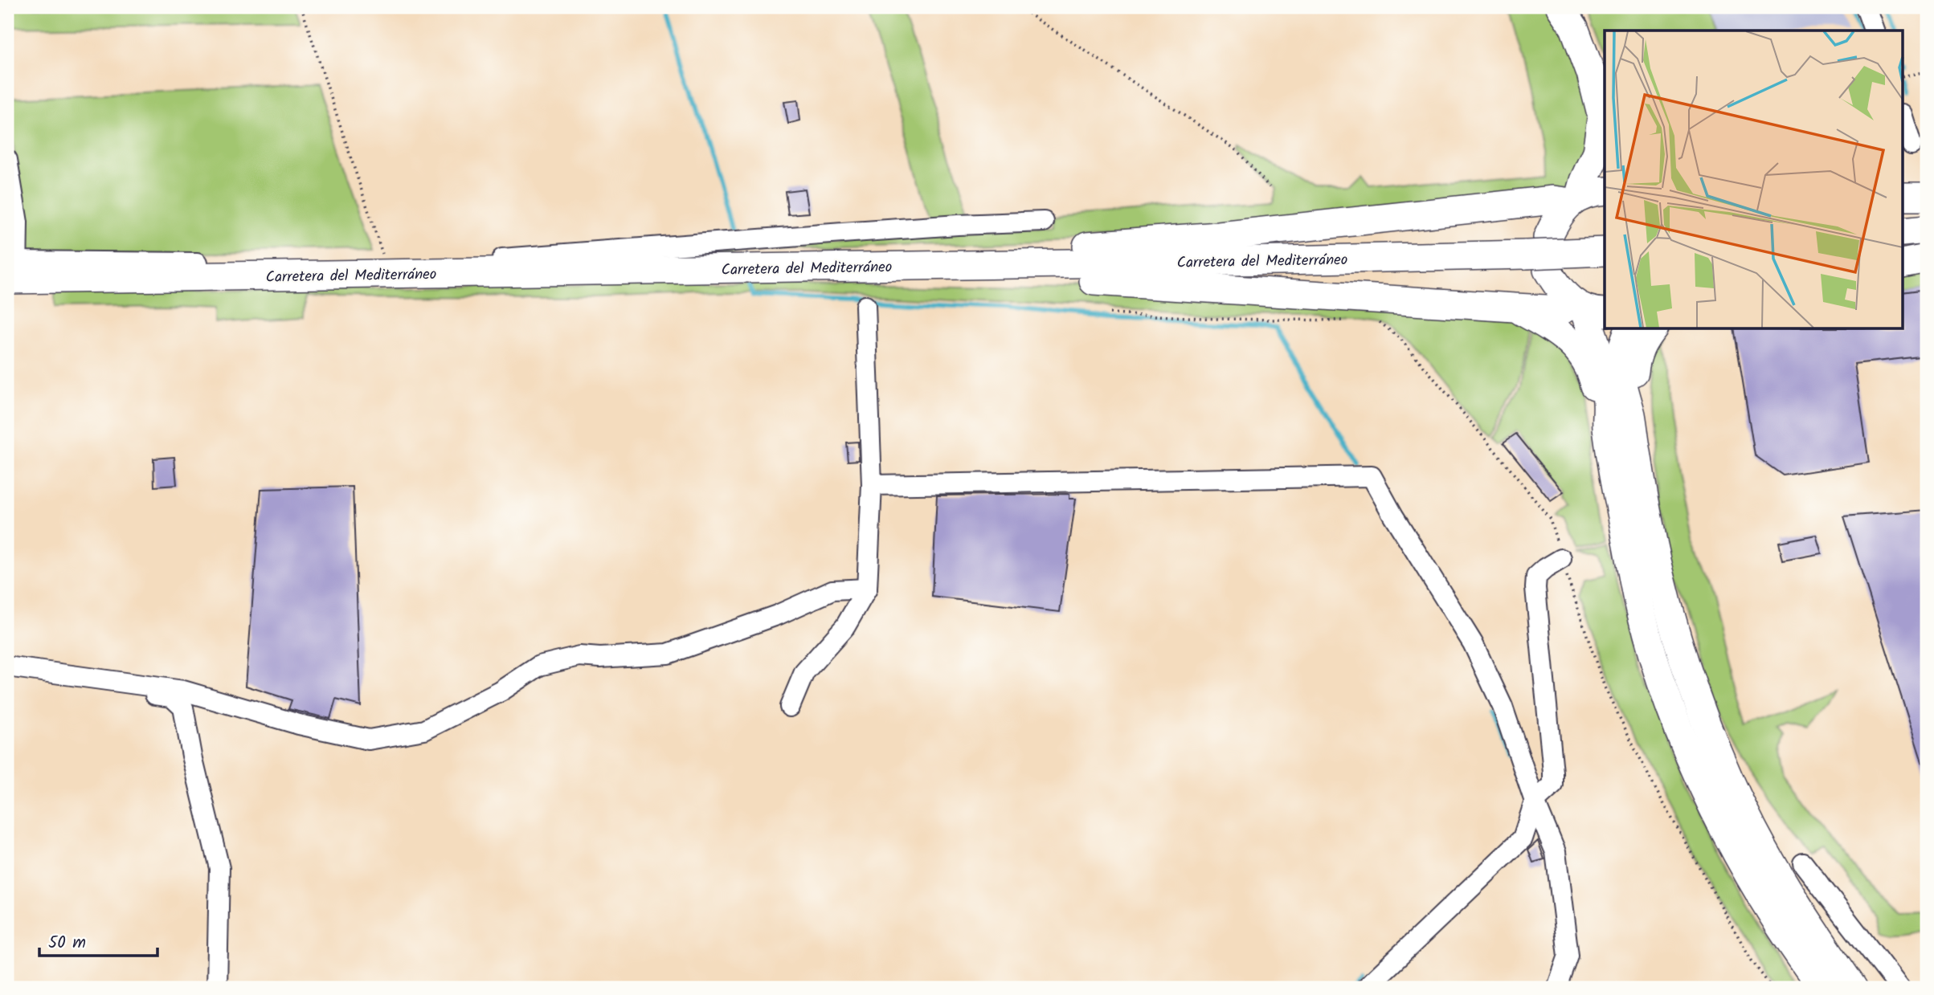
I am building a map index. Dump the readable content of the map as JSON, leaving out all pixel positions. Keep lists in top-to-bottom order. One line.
{"streets":{"highway":["Carretera del Mediterráneo"]},"scale_bar":"50 m"}
